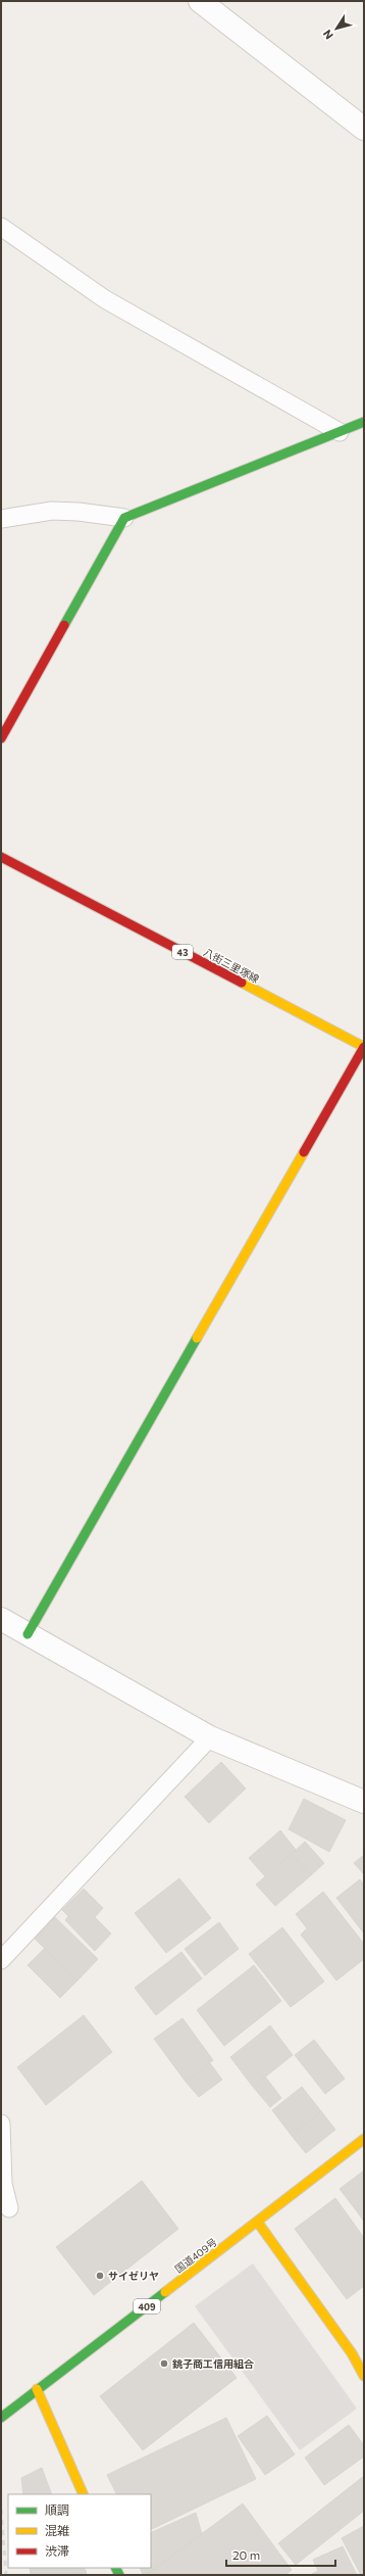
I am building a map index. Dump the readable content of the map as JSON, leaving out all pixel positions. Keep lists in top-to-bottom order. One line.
{"streets":{"main road":["43","八街三里塚線","国道409号","409"]},"places":["サイゼリヤ","銚子商工信用組合"],"legend":["順調","混雑","渋滞"],"scale_bar":"20 m","north":"bottom left"}
